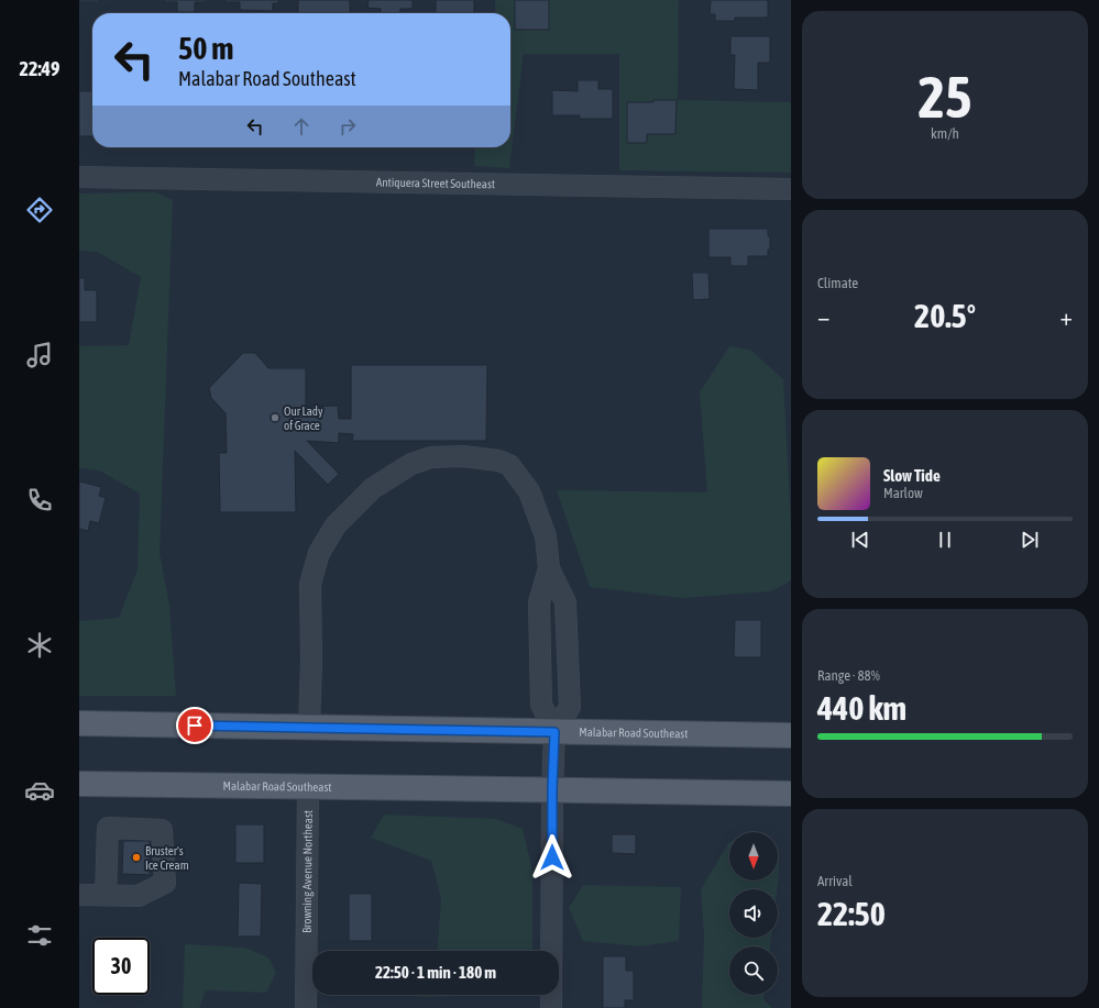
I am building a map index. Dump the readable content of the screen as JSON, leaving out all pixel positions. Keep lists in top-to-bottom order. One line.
{"streets":{"main road":["Malabar Road Southeast"],"street":["Antiquera Street Southeast","Browning Avenue Northeast"]},"crossings":[["Malabar Road Southeast","Browning Avenue Northeast"]],"places":["Our Lady of Grace","Bruster's Ice Cream"],"north":"bottom","page":{"tabs":"22:49","tile":[["25","km/h"],"Climate",["Range · 88%","440 km"],["Arrival","22:50"]],"turn":["50 m","Malabar Road Southeast"],"heat":["−","20.5°","+"],"song":["Slow Tide","Marlow"],"limit":"30","trip":"22:50 · 1 min · 180 m"}}
